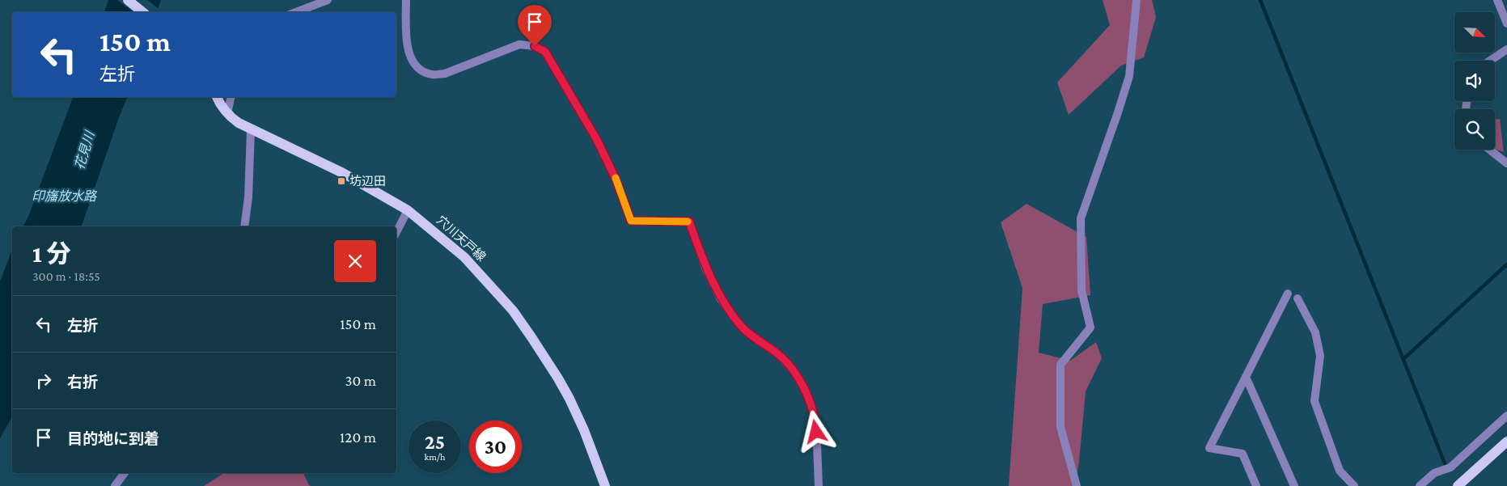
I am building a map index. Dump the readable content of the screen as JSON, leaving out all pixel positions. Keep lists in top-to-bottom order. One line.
{"streets":{"main road":["穴川天戸線"]},"water":["花見川","印旛放水路"],"places":{"transit":["坊辺田"]},"north":"bottom right","page":{"turn":["150 m","左折"],"heading":["1 分","300 m · 18:55"],"list":[{"name":"左折","value":"150 m"},{"name":"右折","value":"30 m"},{"name":"目的地に到着","value":"120 m"}],"speed":"25 km/h","limit":"30"}}
